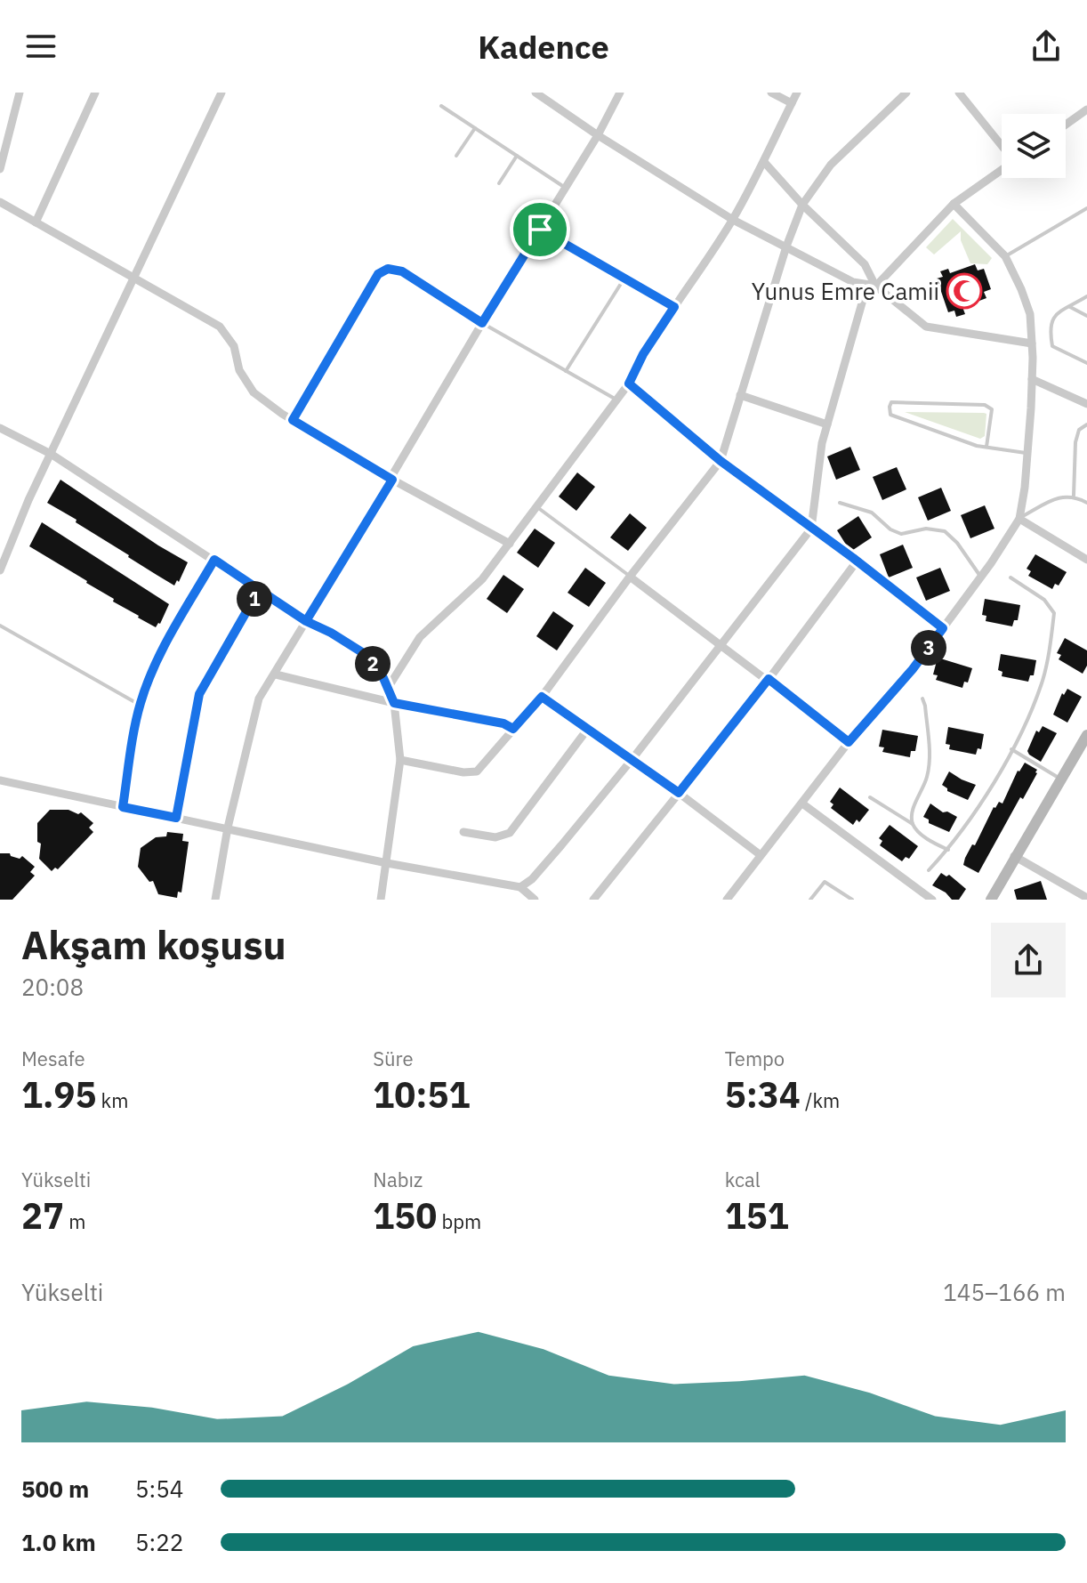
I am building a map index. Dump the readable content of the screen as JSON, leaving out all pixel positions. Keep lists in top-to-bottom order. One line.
{"places":{"mosque":["Yunus Emre Camii"]},"page":{"header":"Kadence","pins":["1","3","2"],"heading":["Akşam koşusu","20:08"],"stats":[["Mesafe","1.95 km"],["Süre","10:51"],["Tempo","5:34 /km"],["Yükselti","27 m"],["Nabız","150 bpm"],["kcal","151"]],"chart":["Yükselti","145–166 m"],"list":[{"name":"500 m","note":"5:54"},{"name":"1.0 km","note":"5:22"}]}}
